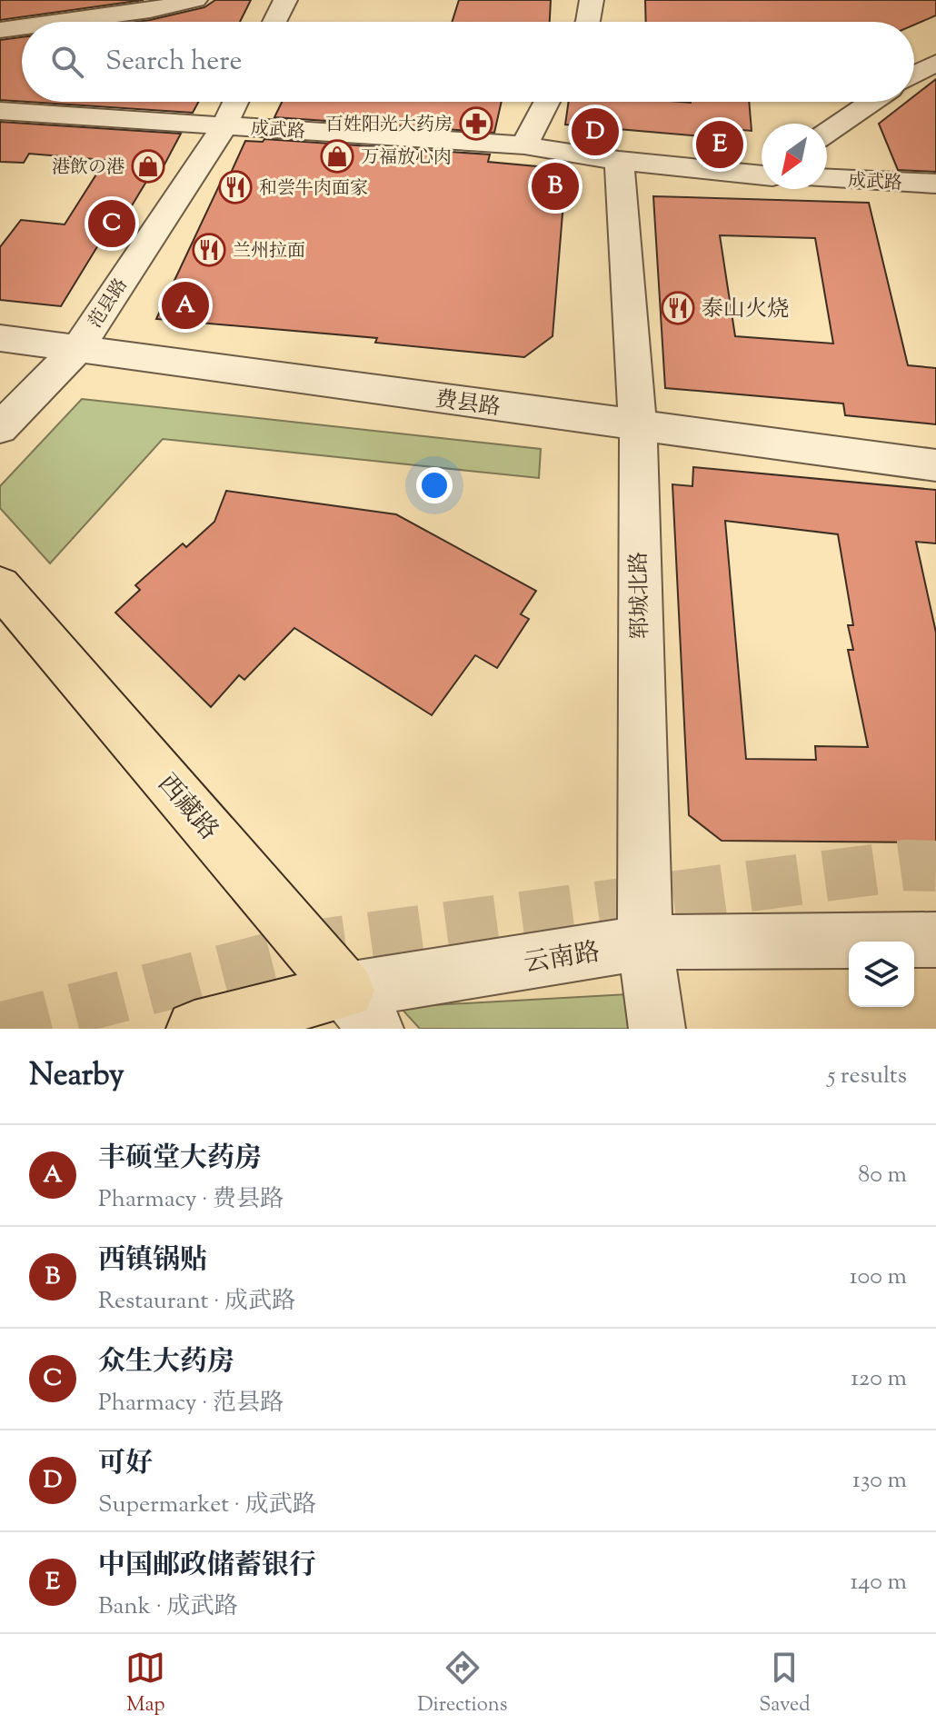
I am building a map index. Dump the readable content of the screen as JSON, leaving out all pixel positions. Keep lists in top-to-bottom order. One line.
{"streets":{"main road":["西藏路","云南路"],"street":["成武路","范县路","费县路","郓城北路"]},"crossings":[["成武路","范县路"],["成武路","郓城北路"],["范县路","费县路"],["费县路","郓城北路"],["郓城北路","云南路"],["西藏路","云南路"]],"places":{"pharmacy":["百姓阳光大药房"],"shop":["万福放心肉","港飲の港"],"restaurant":["和尝牛肉面家","兰州拉面","泰山火烧"]},"north":"bottom left","page":{"search":"Search here","pins":["D","E","B","C","A"],"heading":["Nearby","5 results"],"list":[{"mark":"A","name":"丰硕堂大药房","note":"Pharmacy · 费县路","value":"80 m"},{"mark":"B","name":"西镇锅贴","note":"Restaurant · 成武路","value":"100 m"},{"mark":"C","name":"众生大药房","note":"Pharmacy · 范县路","value":"120 m"},{"mark":"D","name":"可好","note":"Supermarket · 成武路","value":"130 m"},{"mark":"E","name":"中国邮政储蓄银行","note":"Bank · 成武路","value":"140 m"}],"nav":["Map","Directions","Saved"]}}
